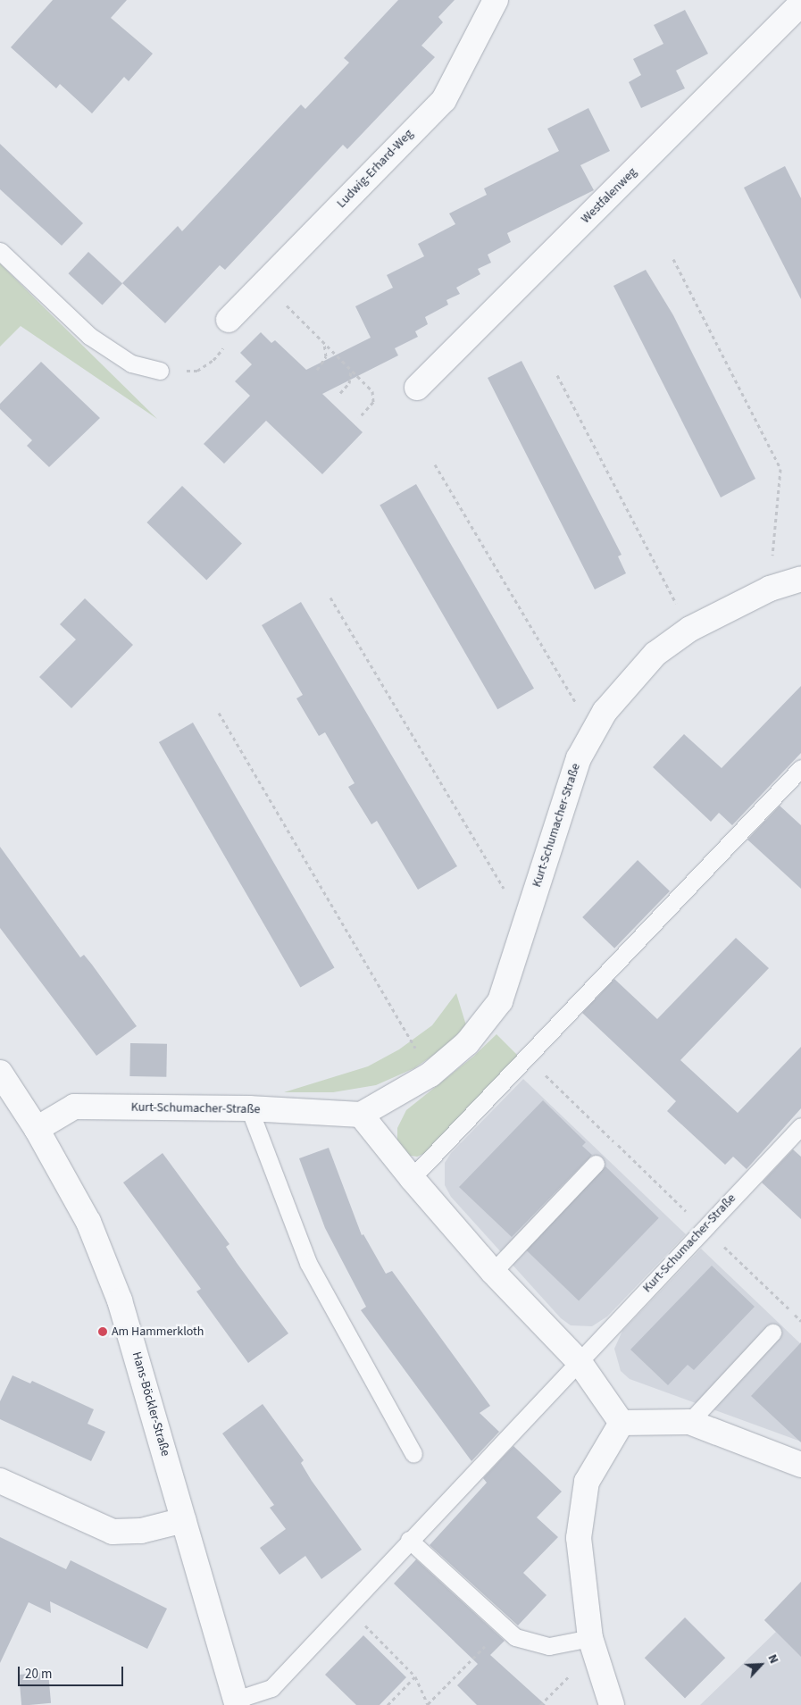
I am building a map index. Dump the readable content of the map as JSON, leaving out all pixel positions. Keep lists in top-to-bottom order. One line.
{"streets":{"street":["Ludwig-Erhard-Weg","Westfalenweg","Kurt-Schumacher-Straße","Hans-Böckler-Straße"]},"crossings":[["Kurt-Schumacher-Straße","Hans-Böckler-Straße"]],"places":["Am Hammerkloth"],"scale_bar":"20 m","north":"top right"}
